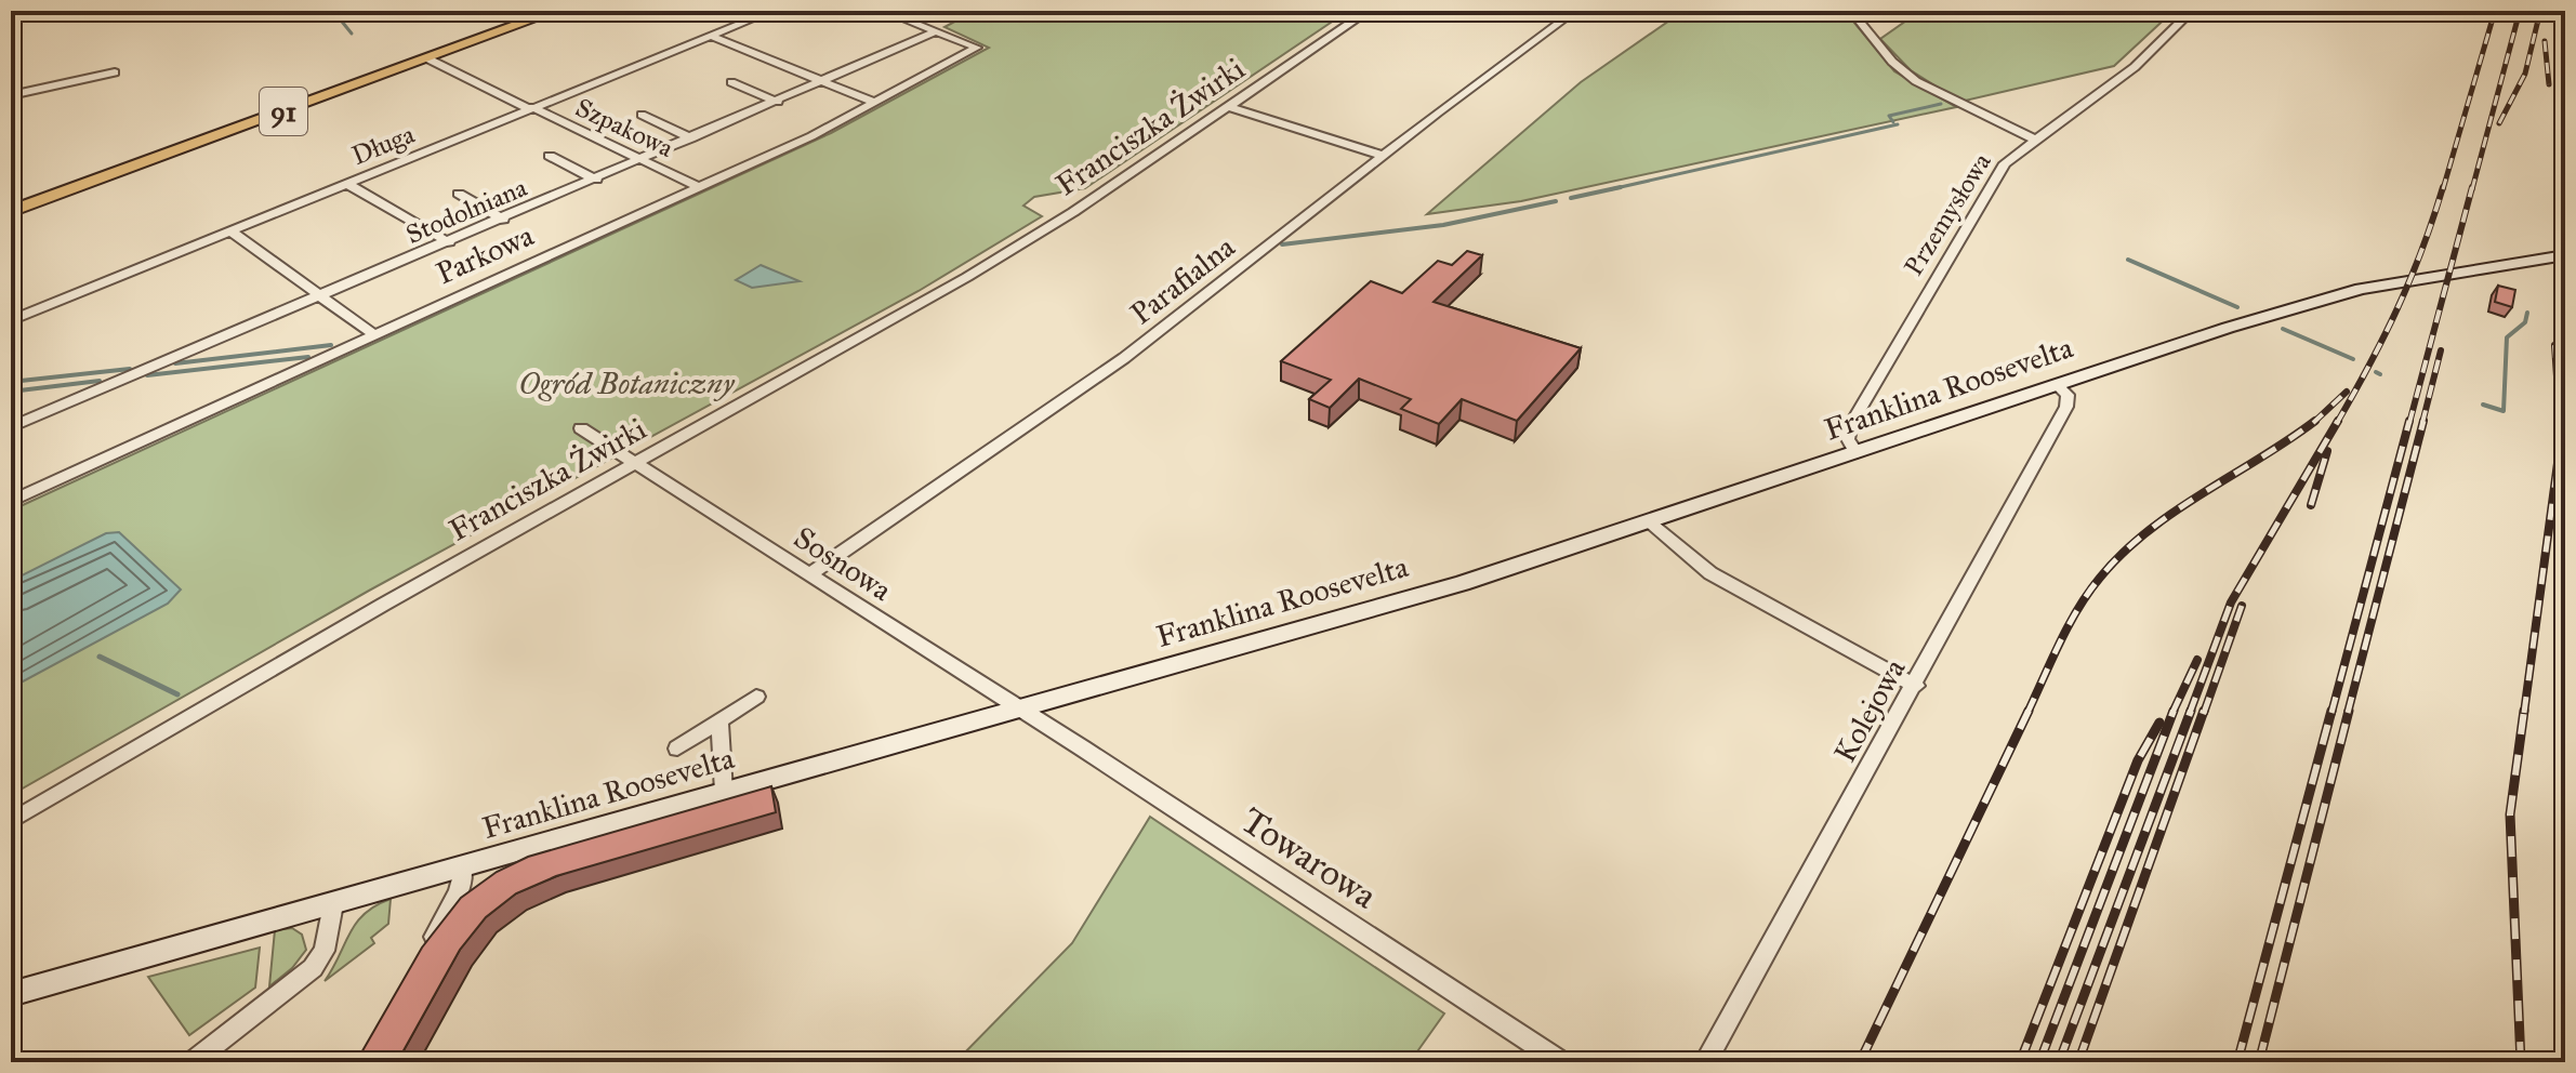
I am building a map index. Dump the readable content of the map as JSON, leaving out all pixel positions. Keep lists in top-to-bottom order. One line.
{"streets":{"main road":["91"],"street":["Franciszka Żwirki","Szpakowa","Długa","Stodolniana","Przemysłowa","Parkowa","Parafialna","Franklina Roosevelta","Sosnowa","Kolejowa","Towarowa"]},"crossings":[["91","Szpakowa"],["Franciszka Żwirki","Sosnowa"],["Szpakowa","Długa"],["Szpakowa","Stodolniana"],["Szpakowa","Parkowa"],["Stodolniana","Parkowa"],["Przemysłowa","Franklina Roosevelta"],["Parafialna","Sosnowa"],["Franklina Roosevelta","Sosnowa"],["Franklina Roosevelta","Kolejowa"],["Franklina Roosevelta","Towarowa"],["Sosnowa","Towarowa"]],"parks":["Ogród Botaniczny"]}
